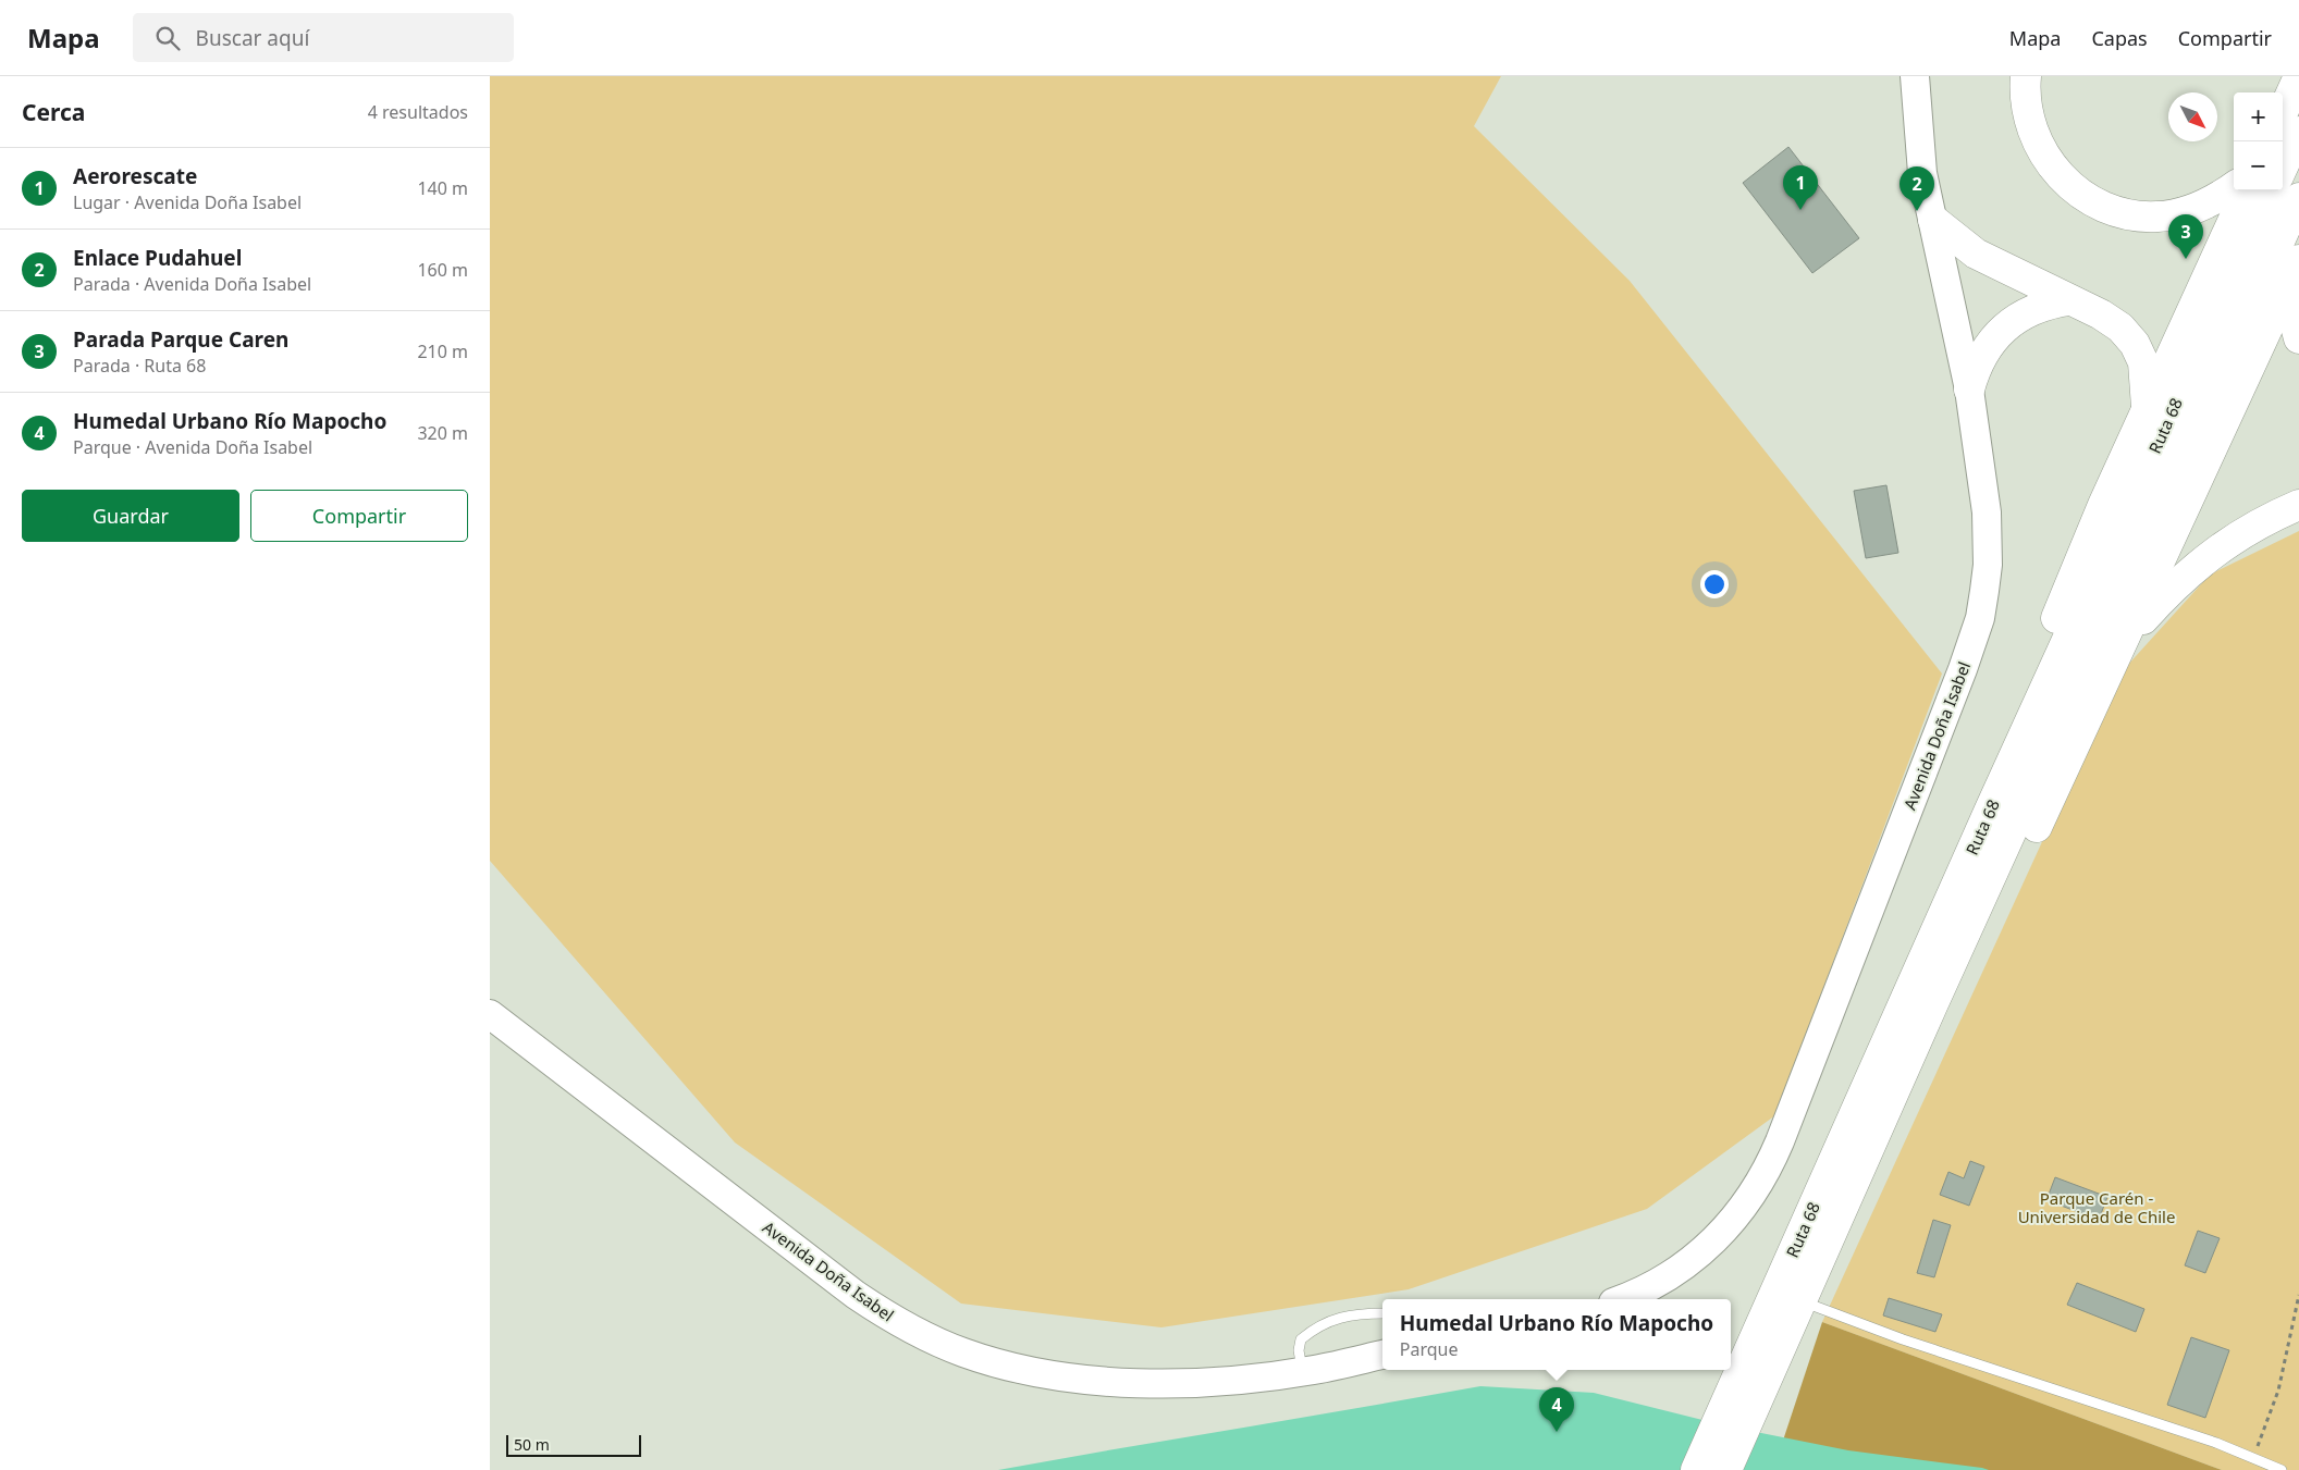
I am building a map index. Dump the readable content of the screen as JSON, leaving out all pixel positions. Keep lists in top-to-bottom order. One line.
{"streets":{"highway":["Ruta 68"],"street":["Avenida Doña Isabel"]},"parks":["Parque Carén - Universidad de Chile"],"scale_bar":"50 m","north":"bottom right","page":{"header":"Mapa","search":"Buscar aquí","nav":["Mapa","Capas","Compartir"],"heading":["Cerca","4 resultados"],"map_buttons":["+","−"],"list":[{"mark":"1","name":"Aerorescate","note":"Lugar · Avenida Doña Isabel","value":"140 m"},{"mark":"2","name":"Enlace Pudahuel","note":"Parada · Avenida Doña Isabel","value":"160 m"},{"mark":"3","name":"Parada Parque Caren","note":"Parada · Ruta 68","value":"210 m"},{"mark":"4","name":"Humedal Urbano Río Mapocho","note":"Parque · Avenida Doña Isabel","value":"320 m"}],"pins":["1","2","3","4"],"buttons":["Guardar","Compartir"],"popup":["Humedal Urbano Río Mapocho","Parque"],"scale":"50 m"}}
